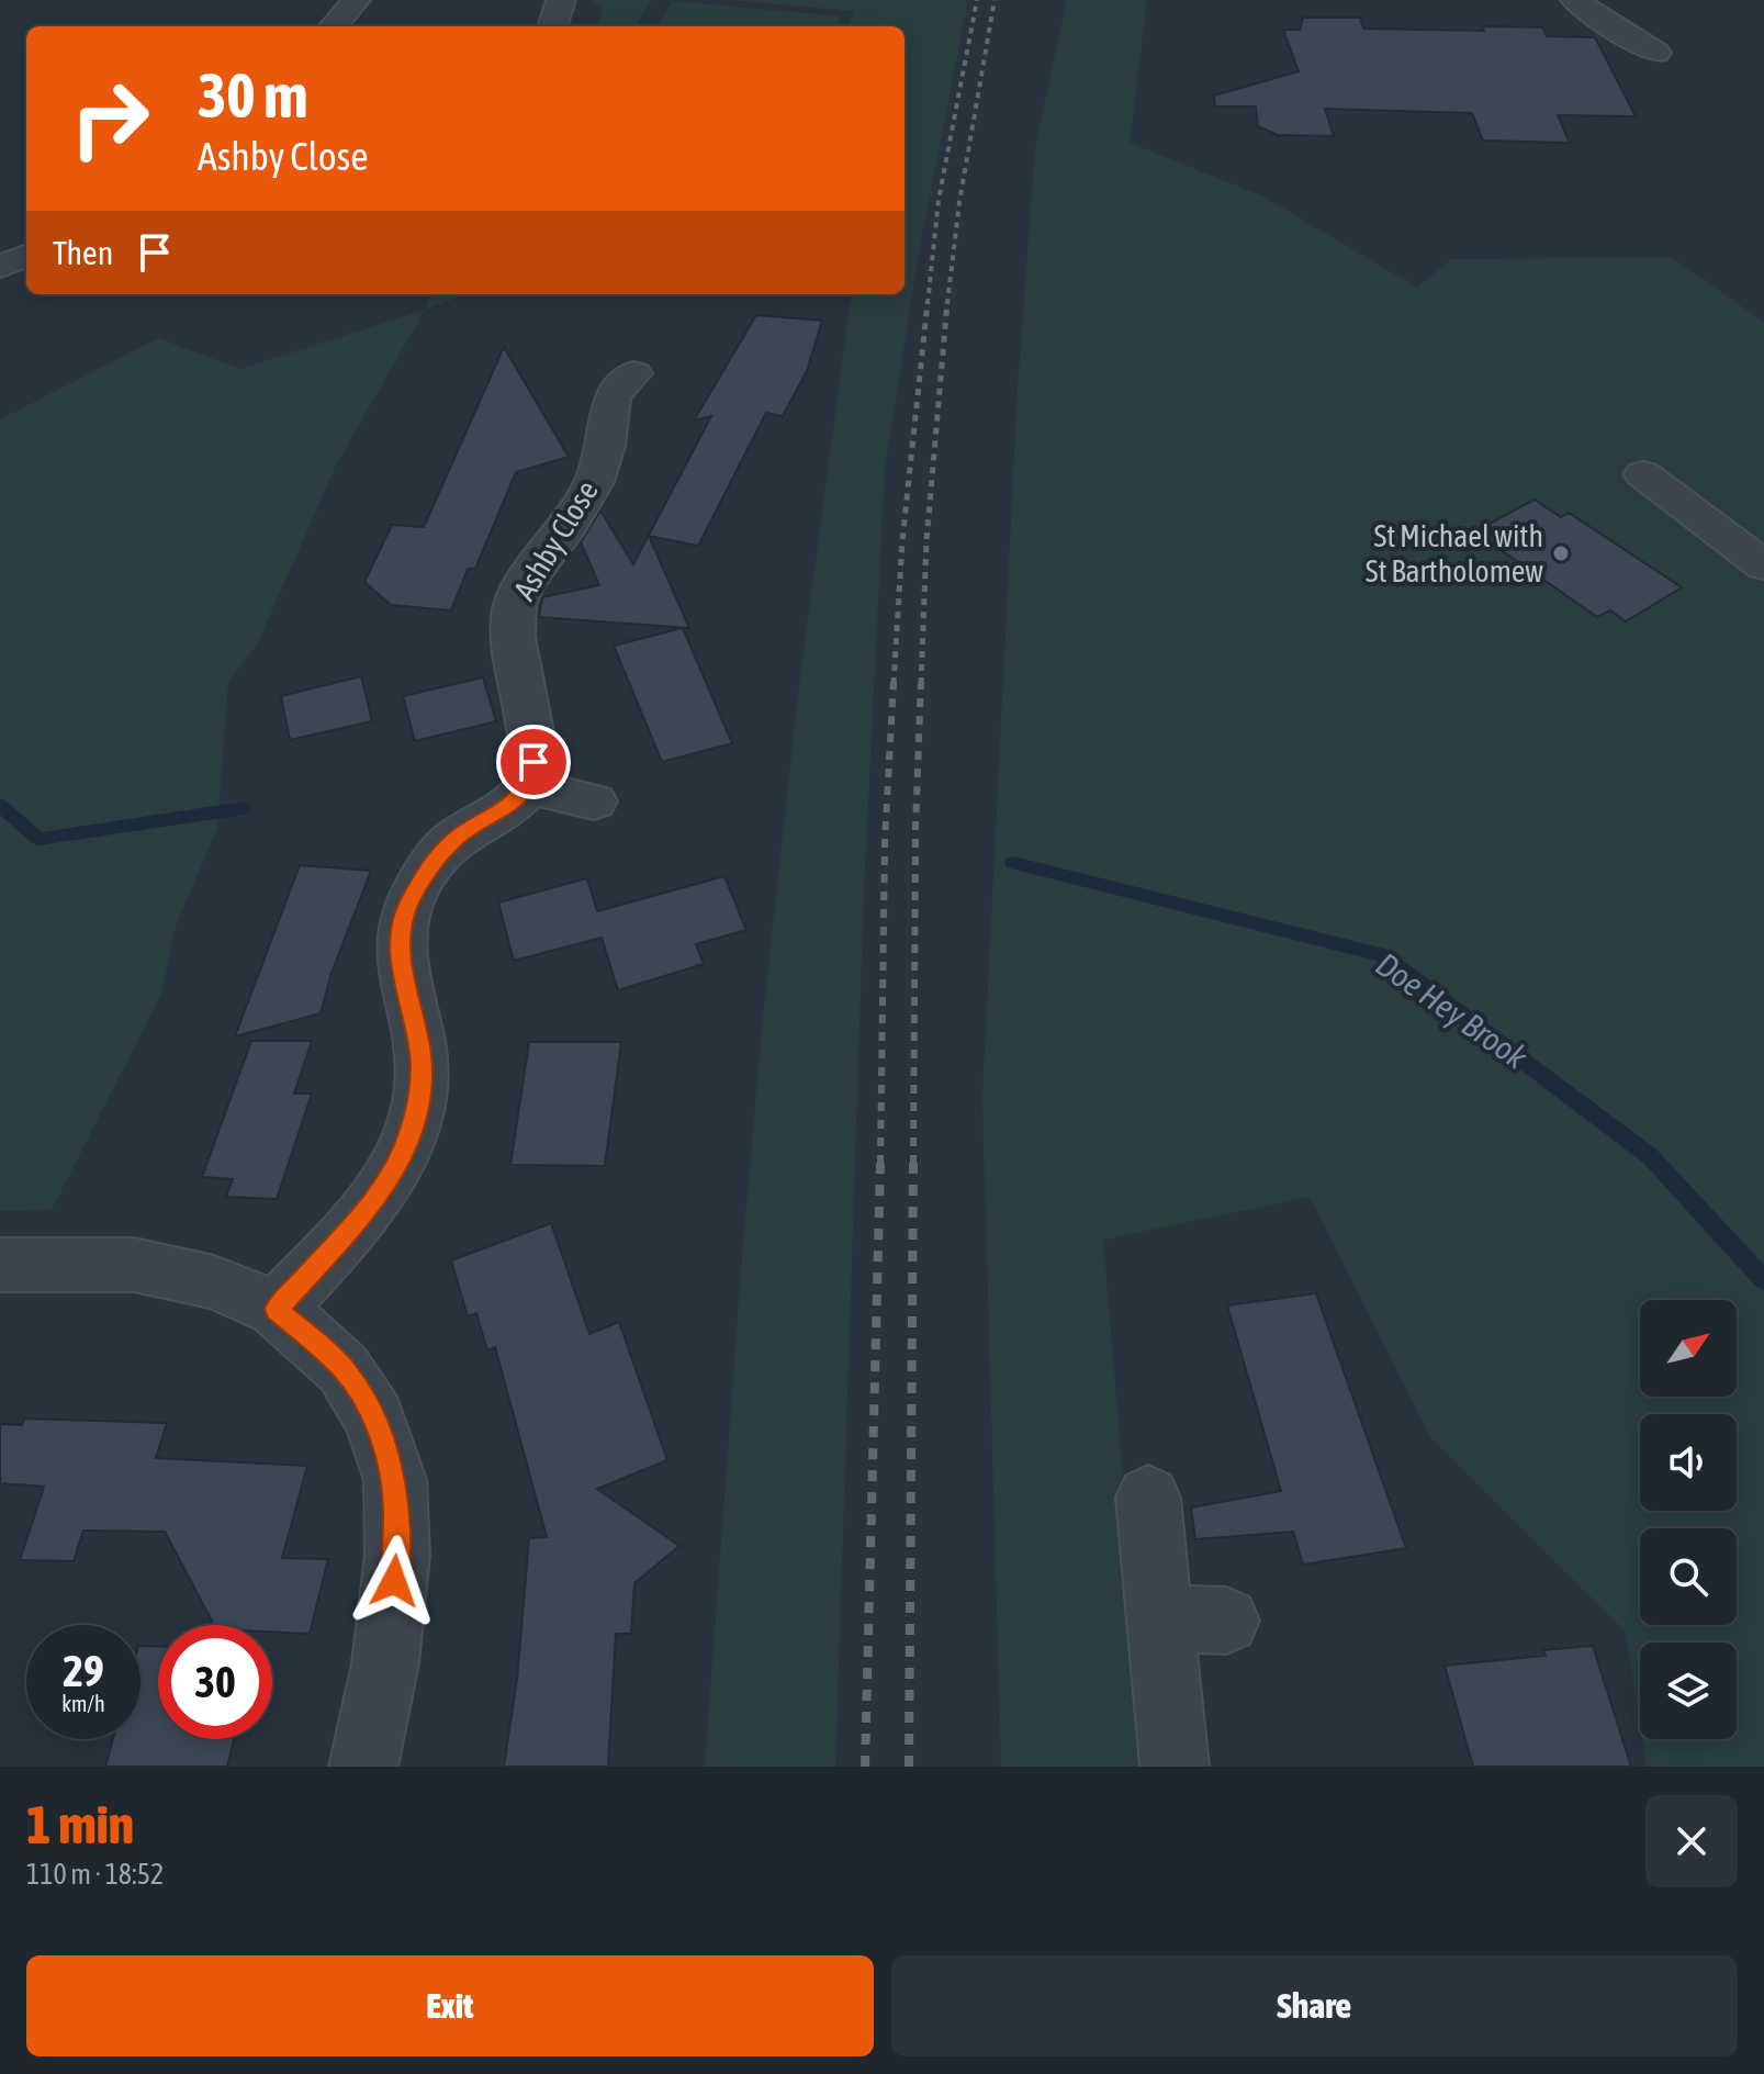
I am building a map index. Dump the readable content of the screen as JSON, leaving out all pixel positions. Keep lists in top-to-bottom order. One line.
{"streets":{"street":["Ashby Close"]},"water":["Doe Hey Brook"],"places":["St Michael with St Bartholomew"],"north":"top right","page":{"turn":["30 m","Ashby Close"],"then":"Then","speed":"29 km/h","limit":"30","heading":["1 min","110 m · 18:52"],"buttons":["Exit","Share"]}}
